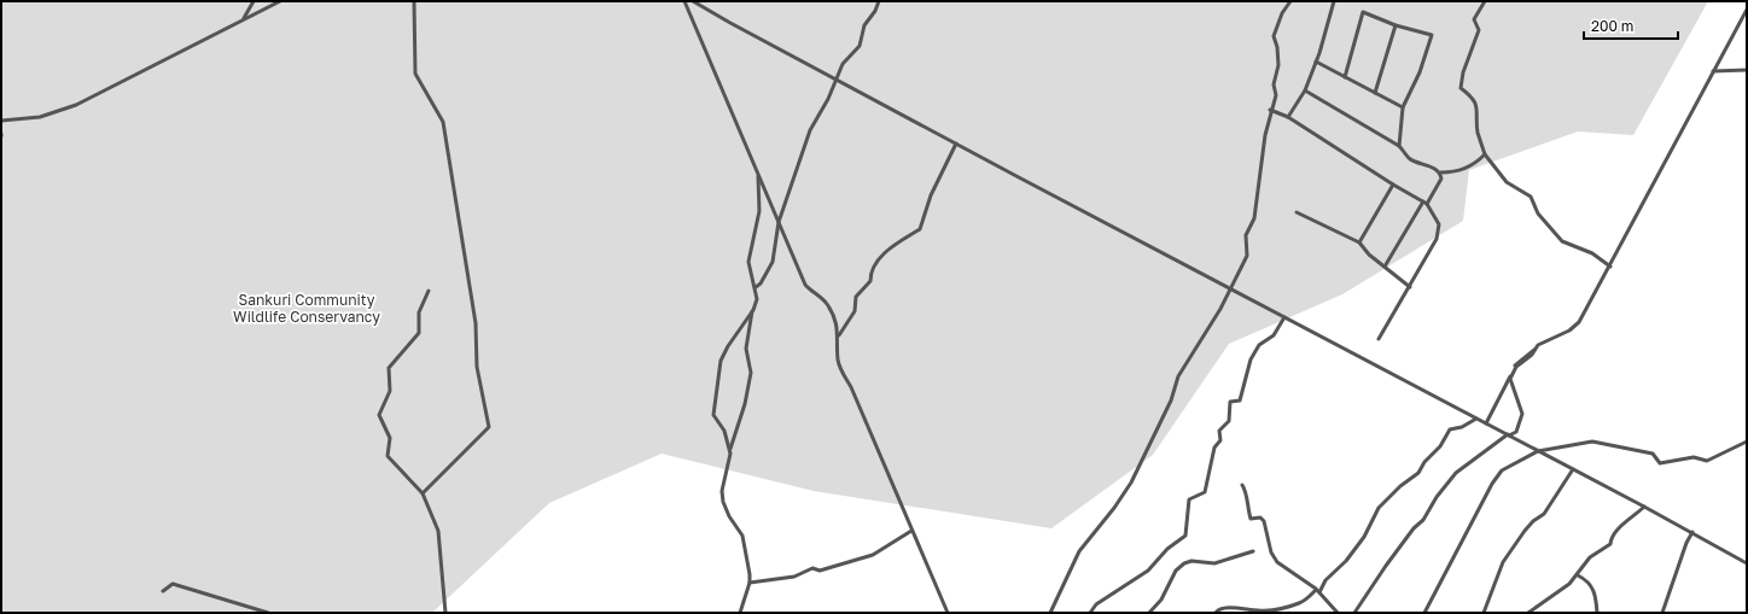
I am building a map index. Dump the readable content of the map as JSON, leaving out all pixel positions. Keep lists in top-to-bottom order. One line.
{"parks":["Sankuri Community Wildlife Conservancy"],"scale_bar":"200 m"}
